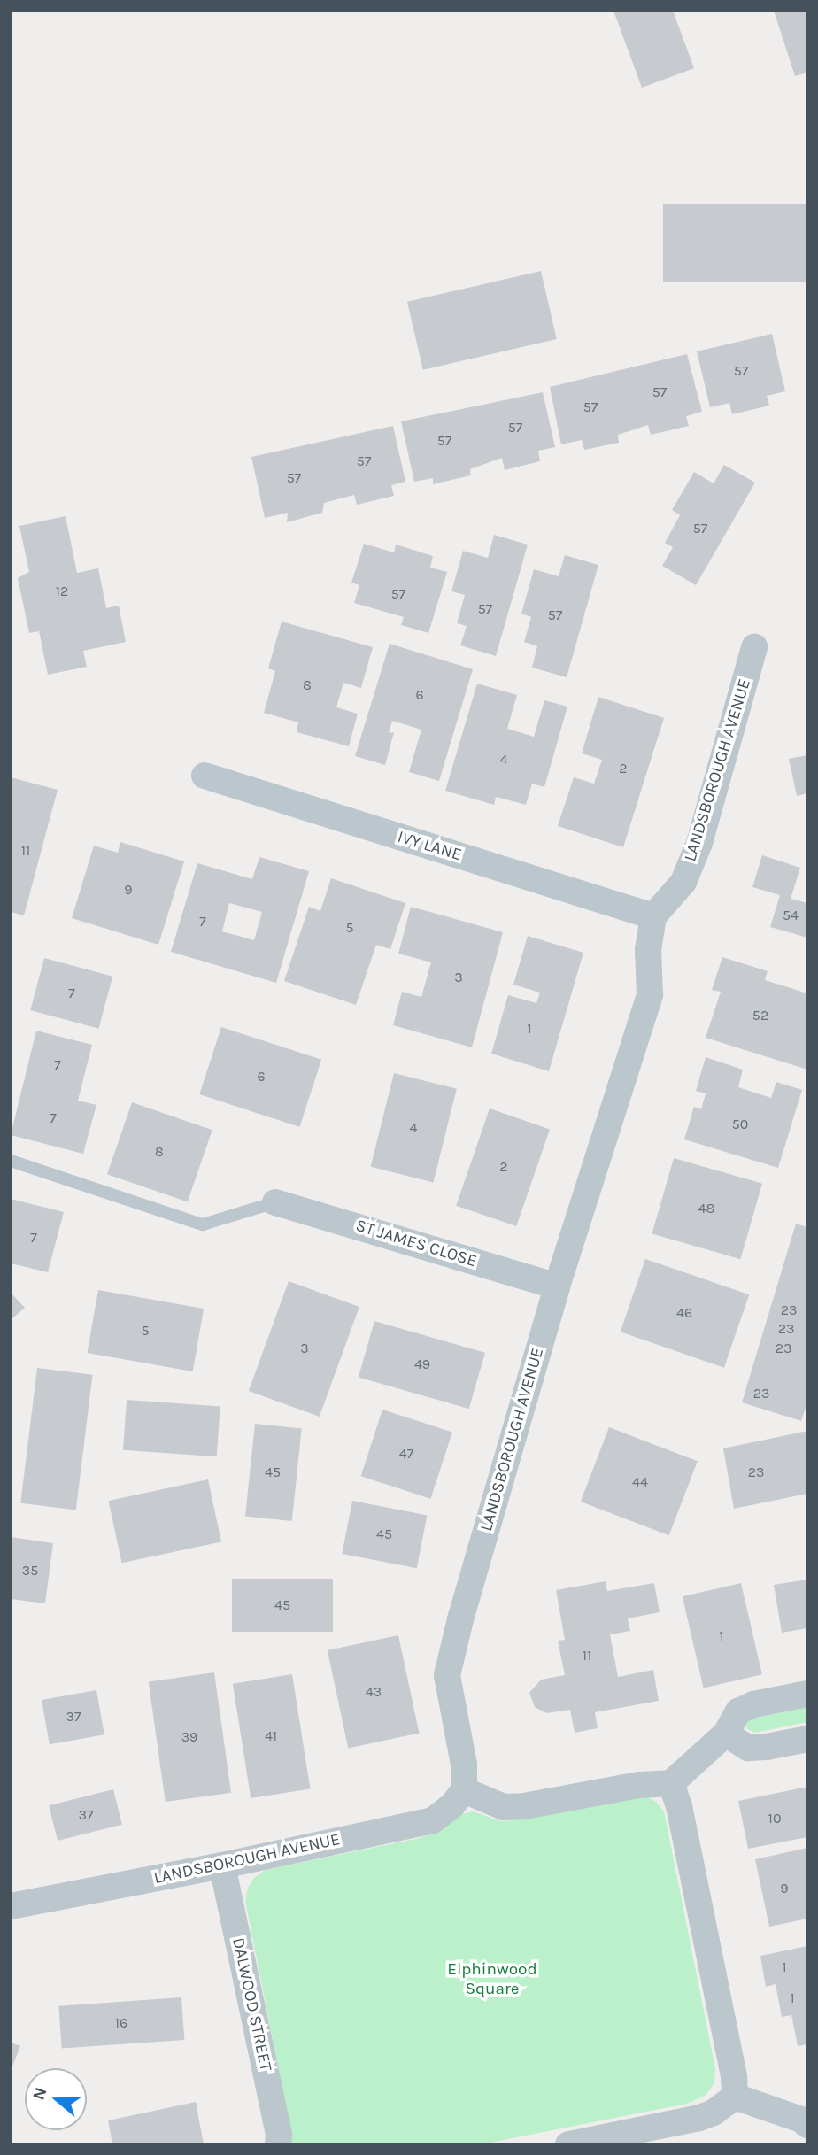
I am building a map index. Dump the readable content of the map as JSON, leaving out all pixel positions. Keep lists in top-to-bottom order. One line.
{"streets":{"street":["LANDSBOROUGH AVENUE","IVY LANE","ST JAMES CLOSE","DALWOOD STREET"]},"crossings":[["LANDSBOROUGH AVENUE","IVY LANE"],["LANDSBOROUGH AVENUE","ST JAMES CLOSE"],["LANDSBOROUGH AVENUE","DALWOOD STREET"]],"parks":["Elphinwood Square"],"house_numbers":["57","57","57","57","57","57","57","57","12","57","57","57","8","6","4","2","11","9","54","7","5","3","7","52","1","7","6","7","50","4","8","2","48","7","23","46","23","5","3","23","49","23","47","45","23","44","45","35","45","1","11","43","37","41","39","37","10","9","1","1","16"],"north":"left"}
